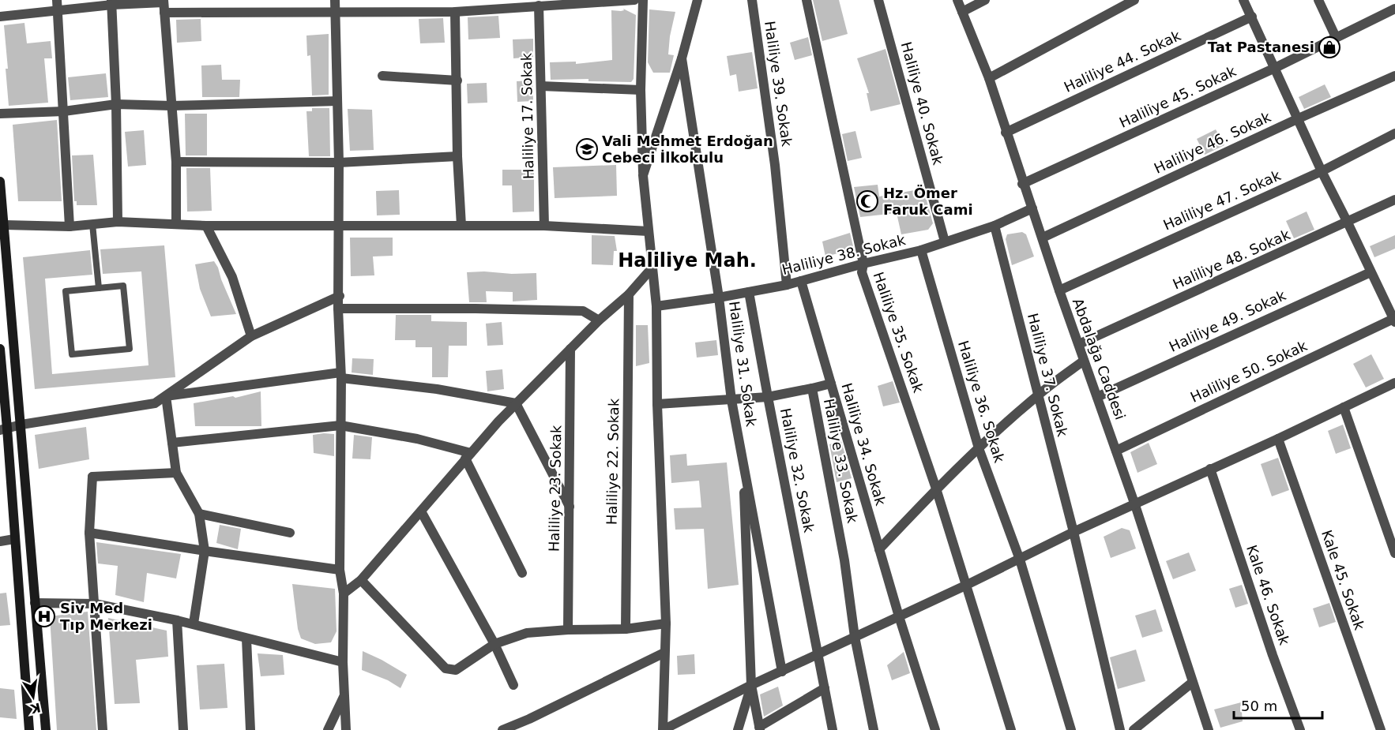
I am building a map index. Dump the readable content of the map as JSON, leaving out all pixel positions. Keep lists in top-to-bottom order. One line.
{"streets":{"street":["Haliliye 44. Sokak","Haliliye 39. Sokak","Haliliye 45. Sokak","Haliliye 40. Sokak","Haliliye 17. Sokak","Haliliye 46. Sokak","Haliliye 47. Sokak","Haliliye 38. Sokak","Haliliye 48. Sokak","Haliliye 49. Sokak","Haliliye 35. Sokak","Abdalağa Caddesi","Haliliye 31. Sokak","Haliliye 50. Sokak","Haliliye 37. Sokak","Haliliye 36. Sokak","Haliliye 34. Sokak","Haliliye 33. Sokak","Haliliye 22. Sokak","Haliliye 32. Sokak","Haliliye 23. Sokak","Kale 45. Sokak","Kale 46. Sokak"]},"crossings":[["Haliliye 44. Sokak","Abdalağa Caddesi"],["Haliliye 39. Sokak","Haliliye 38. Sokak"],["Haliliye 45. Sokak","Abdalağa Caddesi"],["Haliliye 40. Sokak","Haliliye 38. Sokak"],["Haliliye 46. Sokak","Abdalağa Caddesi"],["Haliliye 47. Sokak","Abdalağa Caddesi"],["Haliliye 38. Sokak","Haliliye 35. Sokak"],["Haliliye 38. Sokak","Abdalağa Caddesi"],["Haliliye 38. Sokak","Haliliye 31. Sokak"],["Haliliye 38. Sokak","Haliliye 37. Sokak"],["Haliliye 38. Sokak","Haliliye 36. Sokak"],["Haliliye 38. Sokak","Haliliye 34. Sokak"],["Haliliye 38. Sokak","Haliliye 32. Sokak"],["Haliliye 48. Sokak","Abdalağa Caddesi"],["Haliliye 49. Sokak","Abdalağa Caddesi"],["Abdalağa Caddesi","Haliliye 50. Sokak"],["Haliliye 31. Sokak","Haliliye 33. Sokak"],["Haliliye 33. Sokak","Haliliye 32. Sokak"]],"districts":["Haliliye Mah."],"places":{"shop":["Tat Pastanesi"],"school or university":["Vali Mehmet Erdoğan Cebeci İlkokulu"],"mosque":["Hz. Ömer Faruk Cami"],"hospital":["Siv Med Tıp Merkezi"]},"scale_bar":"50 m","north":"bottom"}
